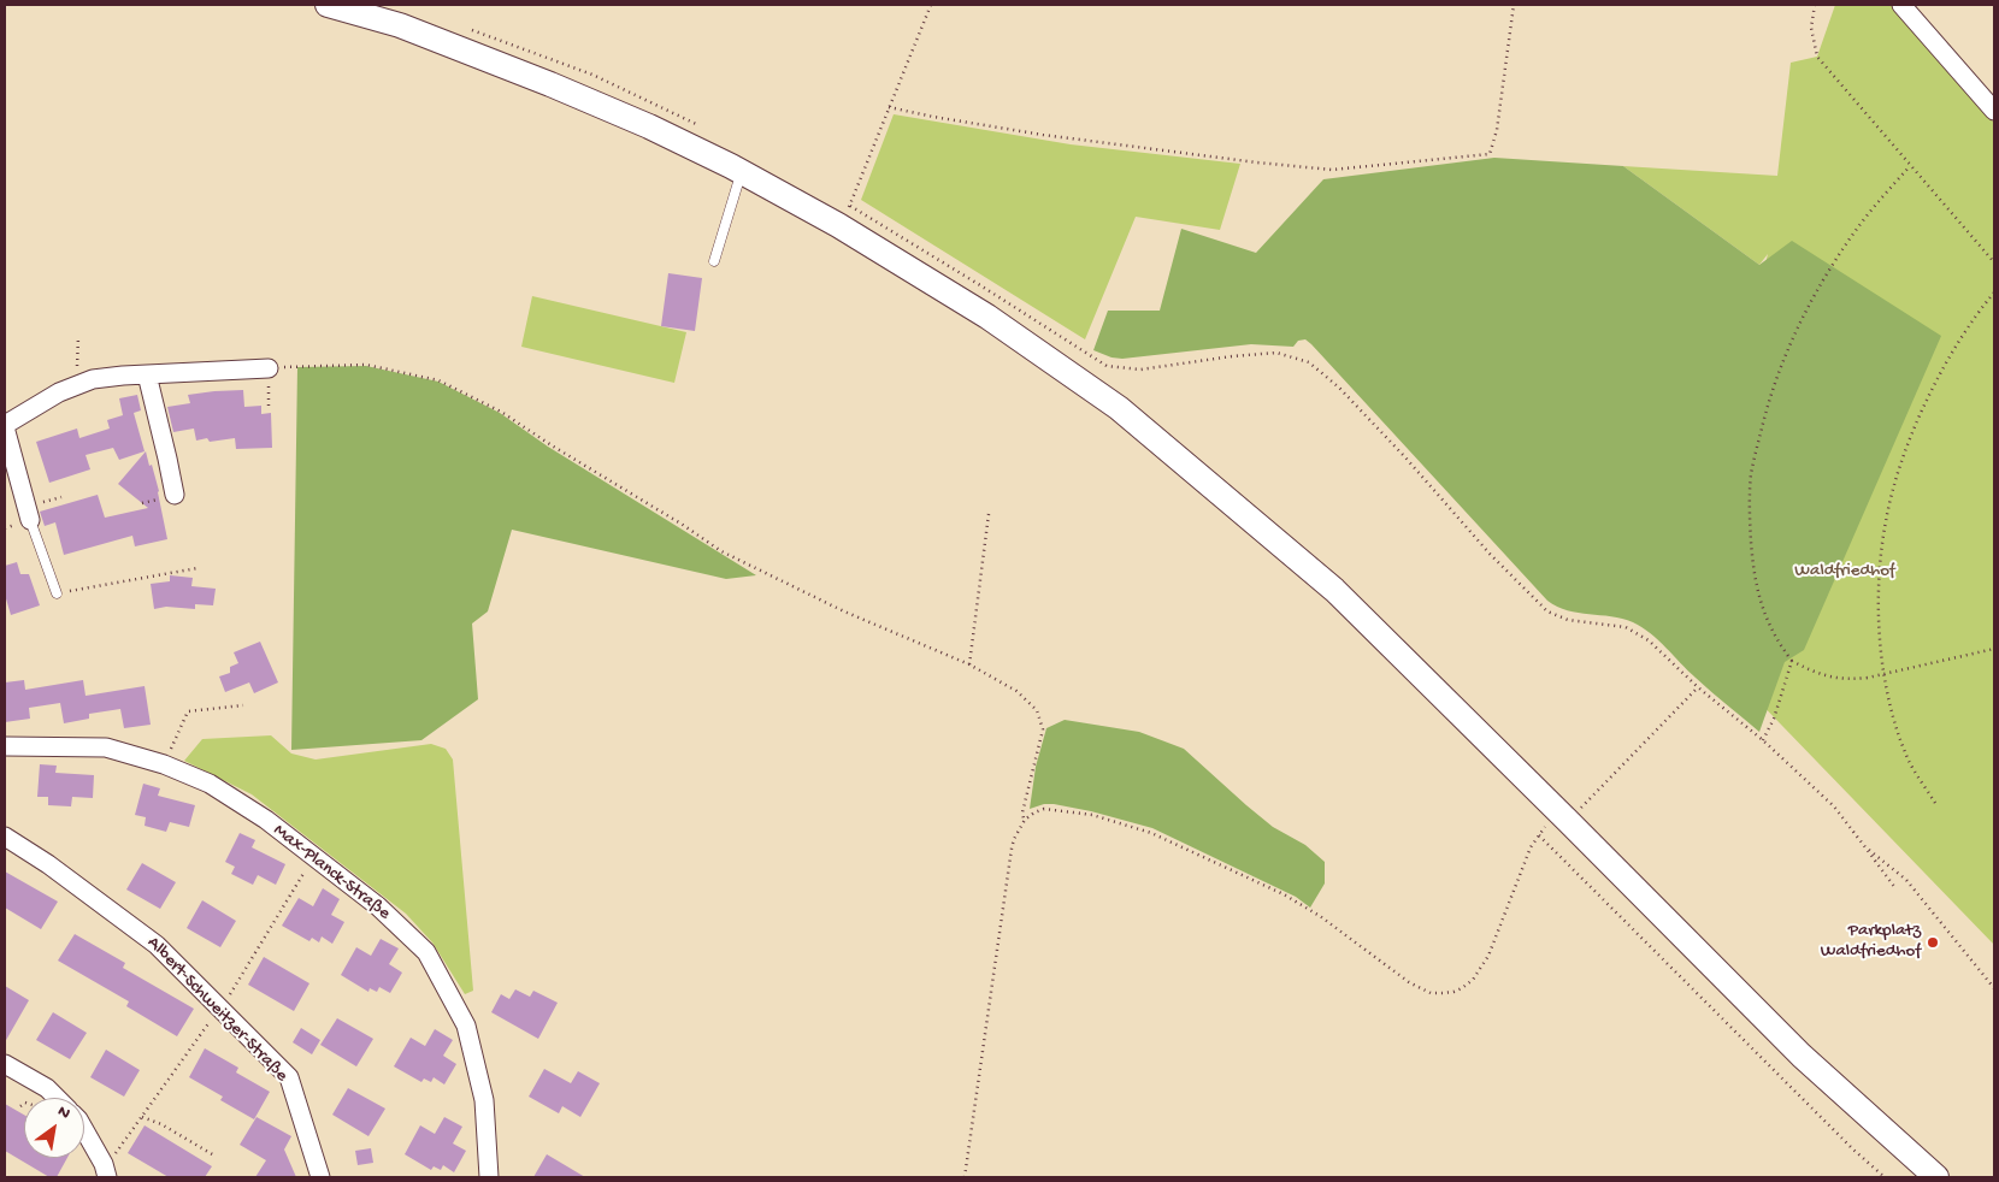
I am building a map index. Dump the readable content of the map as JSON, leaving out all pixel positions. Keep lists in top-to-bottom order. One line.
{"streets":{"street":["Max-Planck-Straße","Albert-Schweitzer-Straße"]},"parks":["Waldfriedhof"],"places":["Parkplatz Waldfriedhof"],"north":"top right"}
